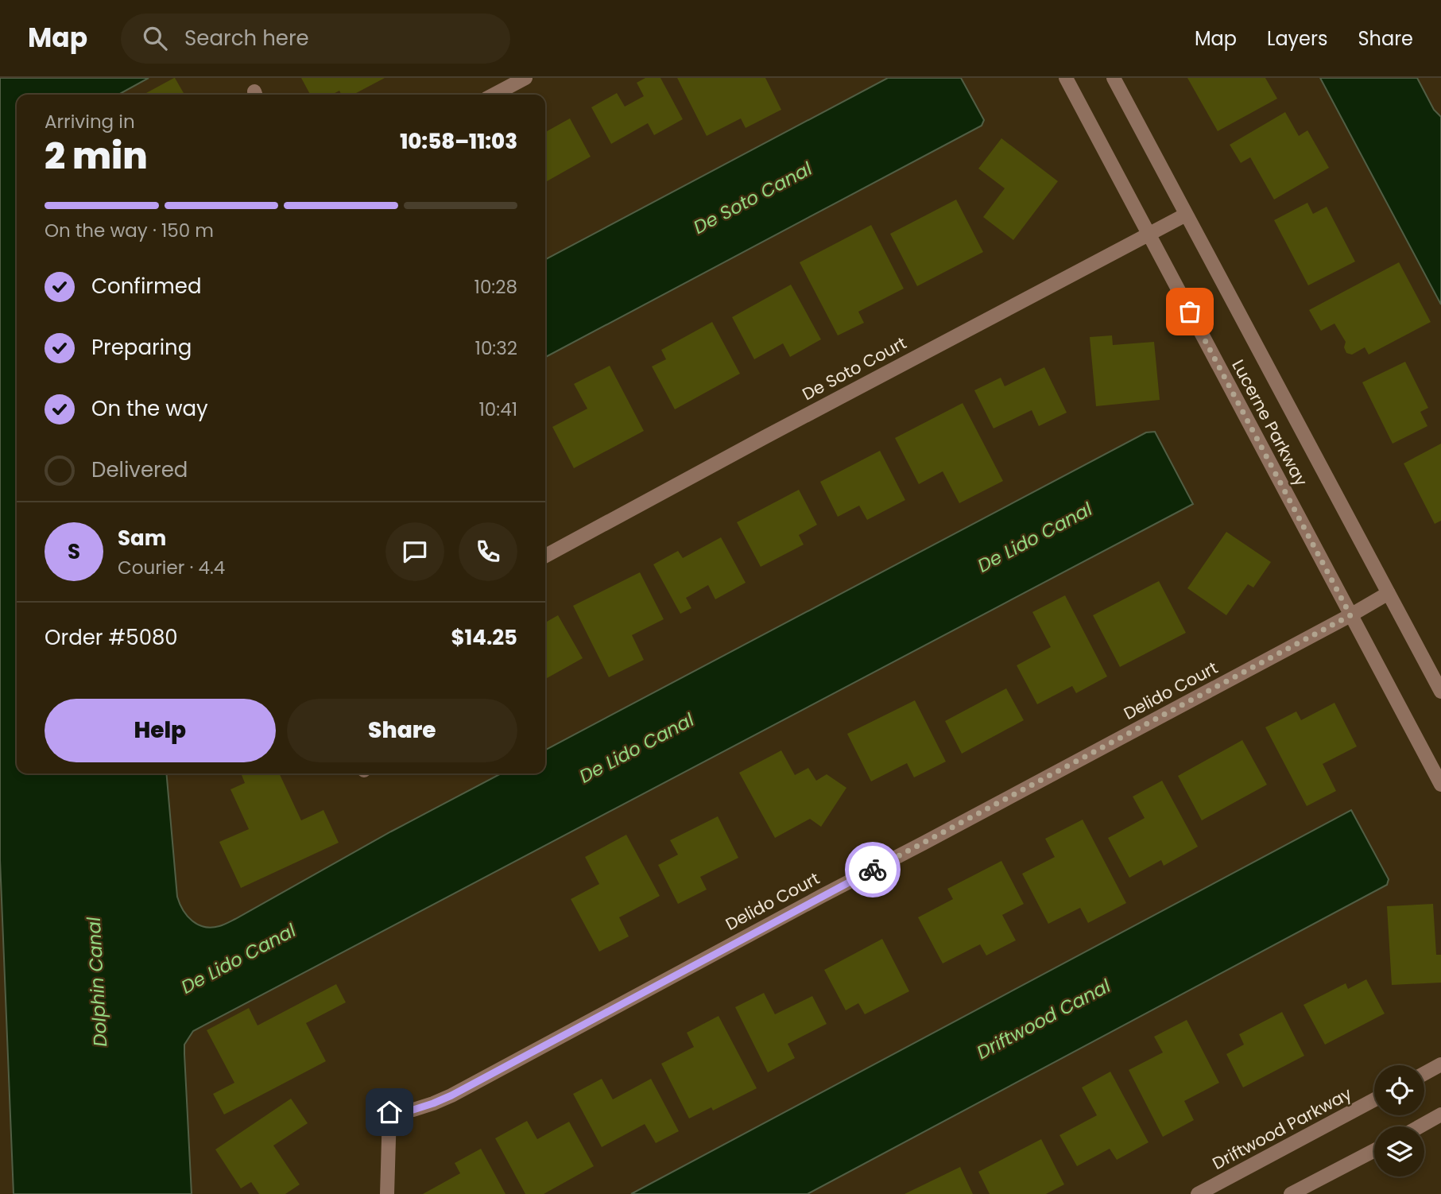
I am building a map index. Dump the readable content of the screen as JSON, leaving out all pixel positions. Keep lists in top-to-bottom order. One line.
{"streets":{"street":["De Soto Court","Lucerne Parkway","Delido Court","Driftwood Parkway"]},"crossings":[["De Soto Court","Lucerne Parkway"],["Lucerne Parkway","Delido Court"]],"water":["De Soto Canal","De Lido Canal","Dolphin Canal","Driftwood Canal"],"page":{"header":"Map","search":"Search here","nav":["Map","Layers","Share"],"heading":["2 min","Arriving in","10:58–11:03"],"panel":["Sam","Courier · 4.4","Order #5080","$14.25"],"bar":"On the way · 150 m","list":[["Confirmed","10:28"],["Preparing","10:32"],["On the way","10:41"],"Delivered"],"round":"S","buttons":["Help","Share"]}}
